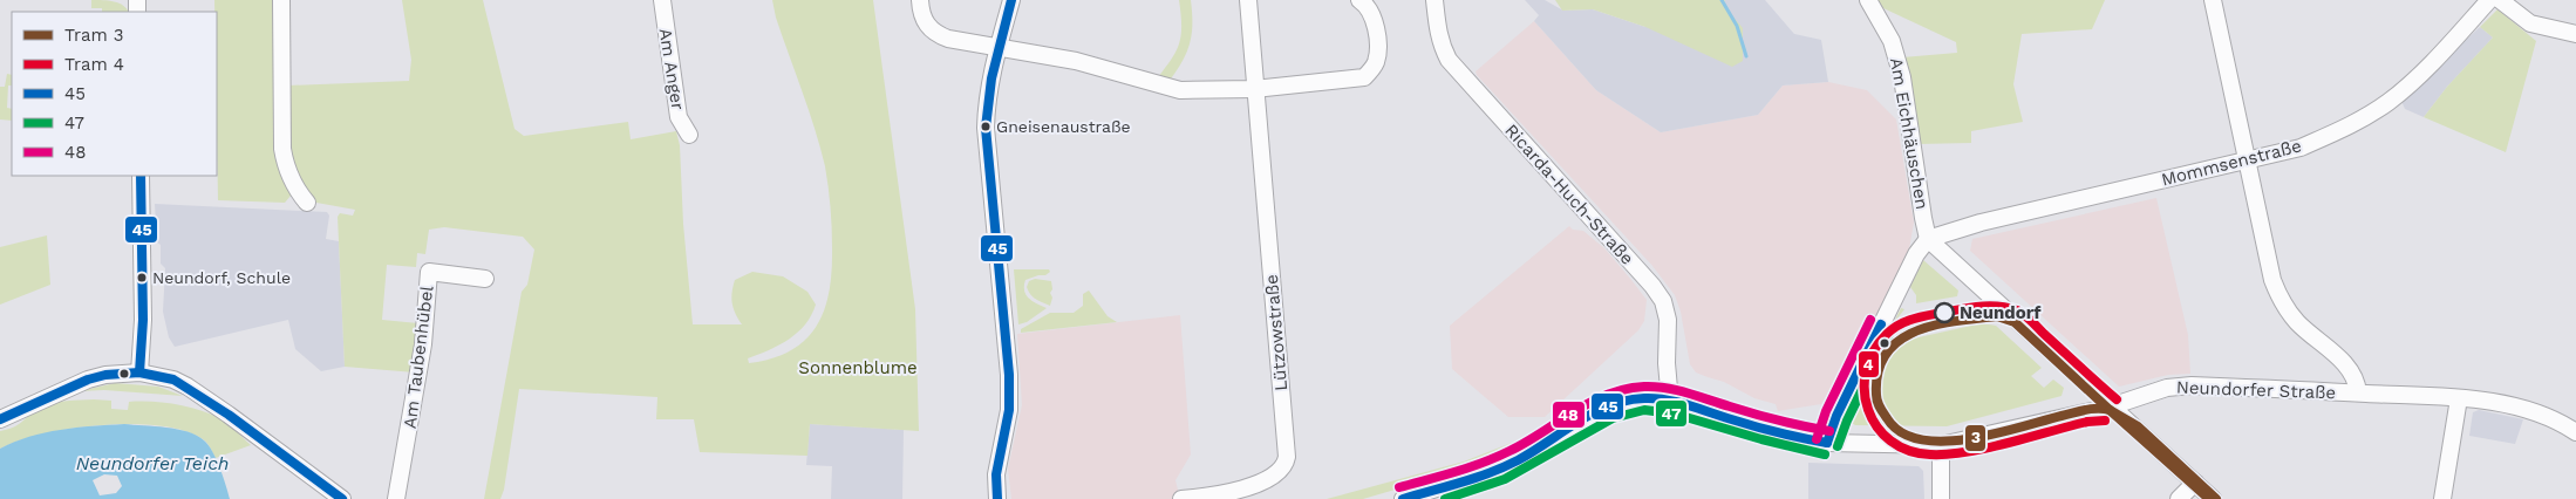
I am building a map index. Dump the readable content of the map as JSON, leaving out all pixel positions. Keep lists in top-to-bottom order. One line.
{"streets":{"street":["Am Anger","Am Eichhäuschen","Mommsenstraße","Ricarda-Huch-Straße","Lützowstraße","Am Taubenhübel","Neundorfer Straße"]},"crossings":[["Am Eichhäuschen","Mommsenstraße"],["Ricarda-Huch-Straße","Neundorfer Straße"]],"water":["Neundorfer Teich"],"parks":["Sonnenblume"],"places":["Gneisenaustraße","Neundorf, Schule","Neundorf"],"lines":["transit line 45","tram line 4","tram line 3","transit line 48","transit line 47"],"legend":["Tram 3","Tram 4","45","47","48"]}
